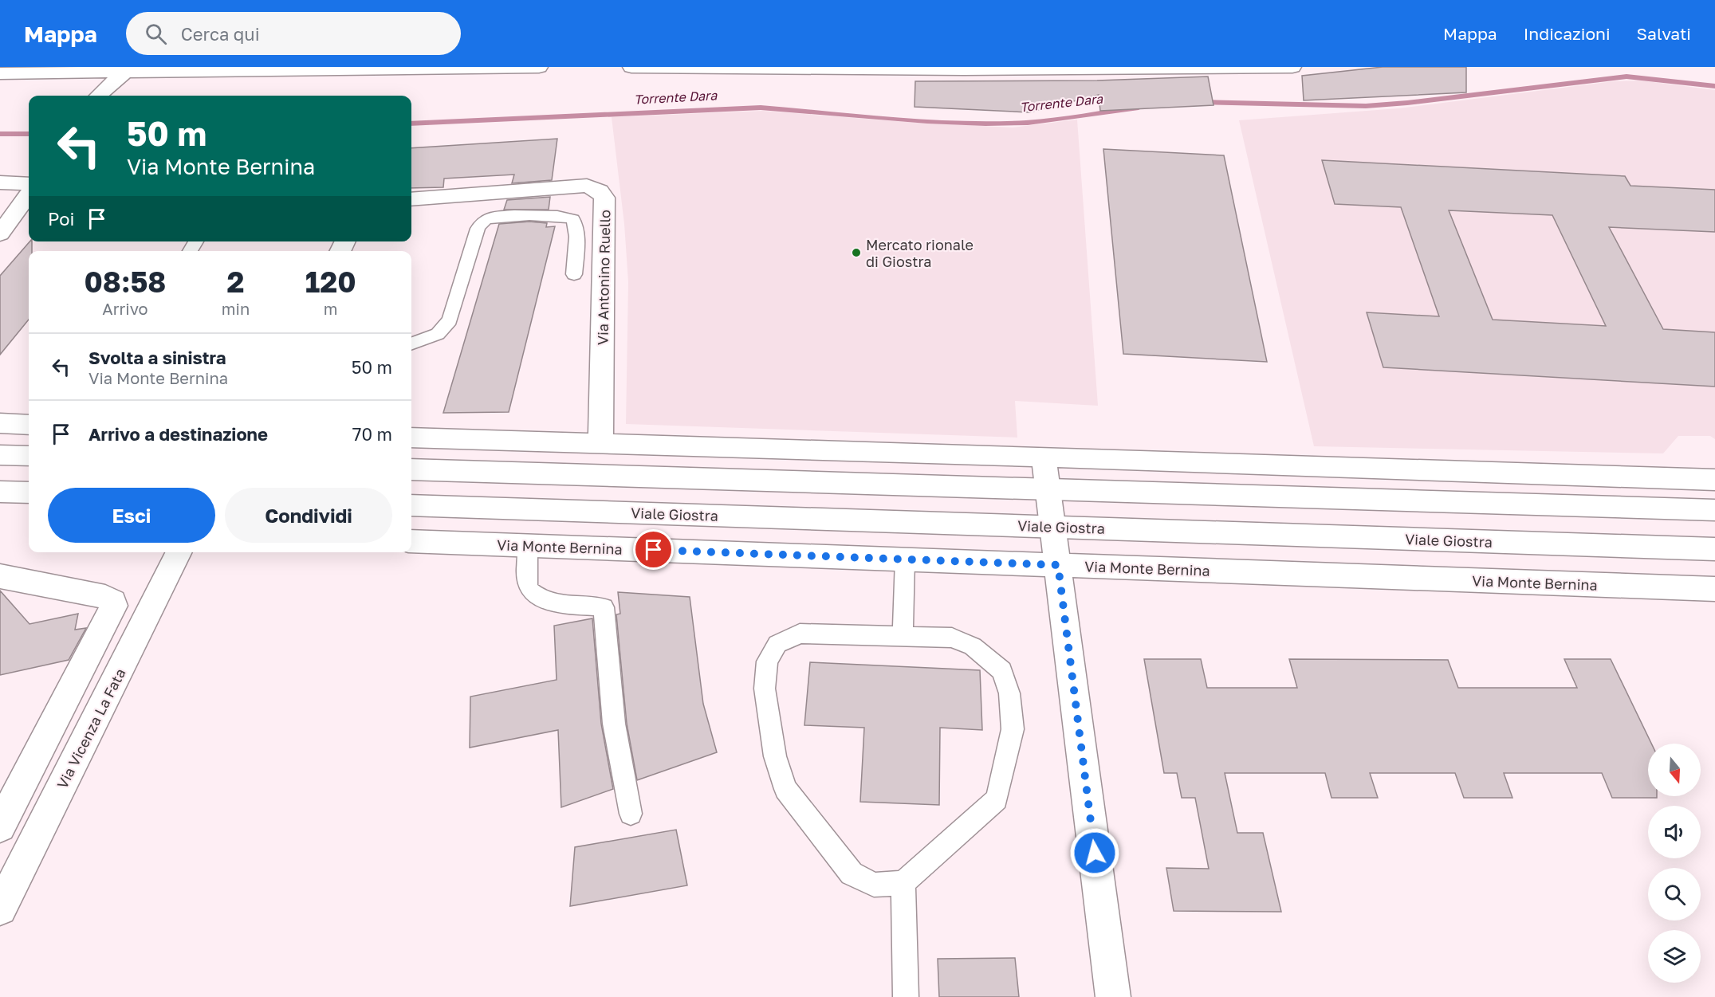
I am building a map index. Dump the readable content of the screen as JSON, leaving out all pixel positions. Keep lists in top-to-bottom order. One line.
{"streets":{"street":["Via Antonino Ruello","Viale Giostra","Via Monte Bernina","Via Vicenza La Fata"]},"water":["Torrente Dara"],"places":["Mercato rionale di Giostra"],"north":"bottom","page":{"header":"Mappa","search":"Cerca qui","nav":["Mappa","Indicazioni","Salvati"],"turn":["50 m","Via Monte Bernina"],"then":"Poi","eta":["08:58","Arrivo","2","min","120","m"],"list":[{"name":"Svolta a sinistra","note":"Via Monte Bernina","value":"50 m"},{"name":"Arrivo a destinazione","value":"70 m"}],"buttons":["Esci","Condividi"]}}
